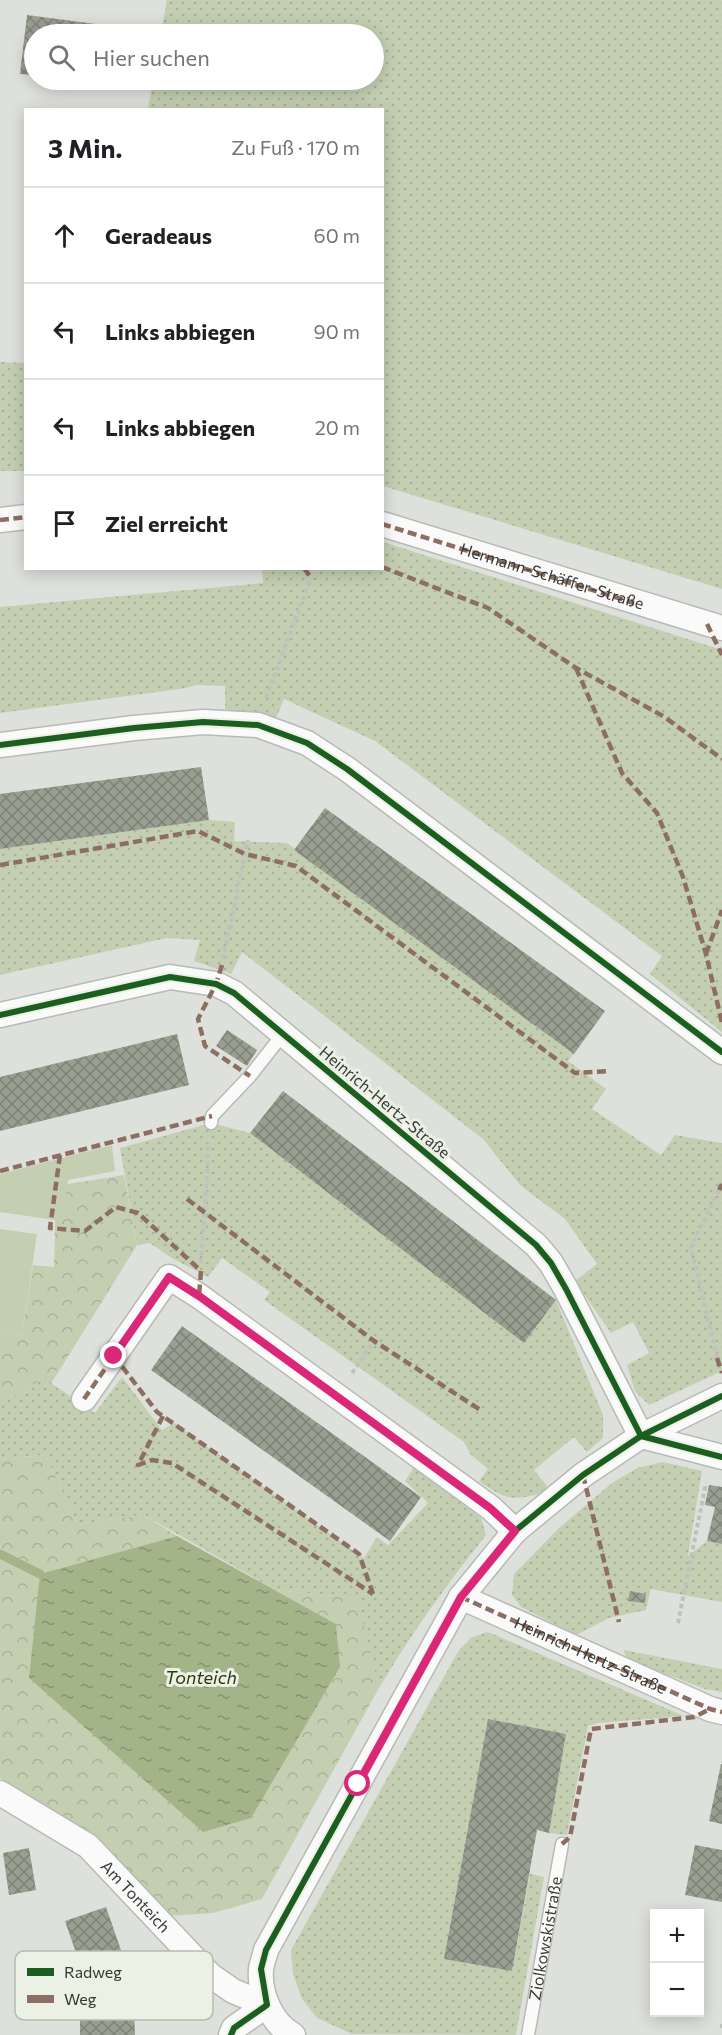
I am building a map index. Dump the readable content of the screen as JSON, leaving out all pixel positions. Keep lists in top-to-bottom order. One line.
{"streets":{"street":["Hermann-Schäffer-Straße","Heinrich-Hertz-Straße","Am Tonteich"],"lane":["Ziolkowskistraße"]},"water":["Tonteich"],"legend":["Radweg","Weg"],"page":{"search":"Hier suchen","heading":["3 Min.","Zu Fuß · 170 m"],"list":[["Geradeaus","60 m"],["Links abbiegen","90 m"],["Links abbiegen","20 m"],"Ziel erreicht"],"map_buttons":["+","−"]}}
